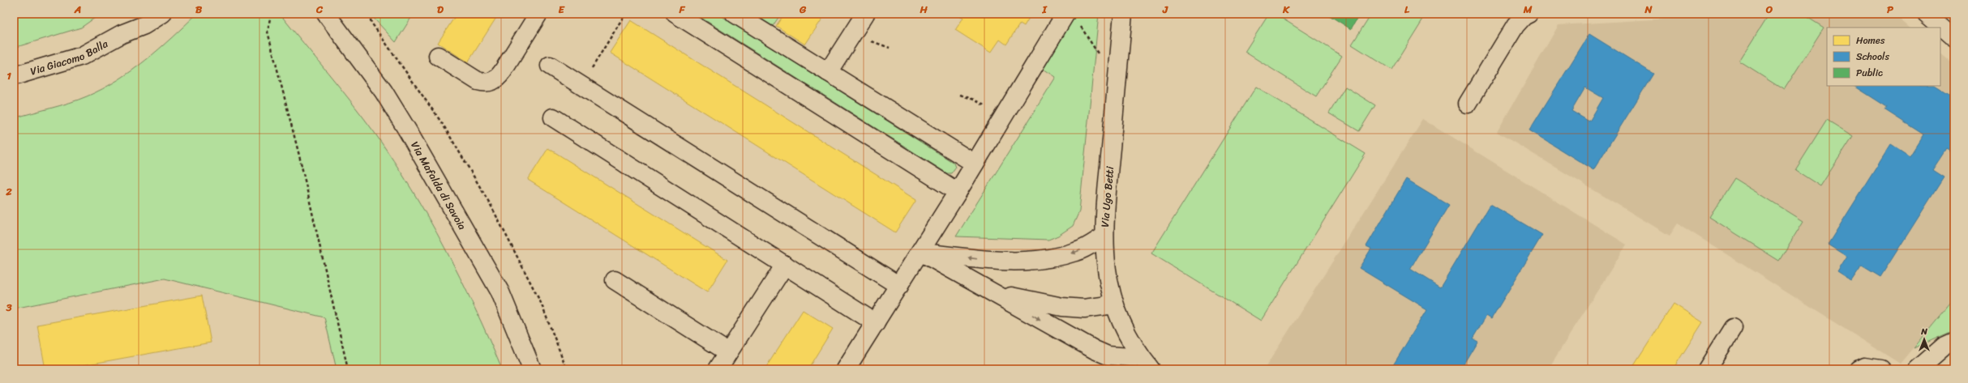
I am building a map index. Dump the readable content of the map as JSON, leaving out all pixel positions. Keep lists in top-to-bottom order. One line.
{"streets":{"street":["Via Giacomo Balla","Via Mafalda di Savoia","Via Ugo Betti"]},"legend":["Homes","Schools","Public"],"north":"top","grid":{"columns":["A","B","C","D","E","F","G","H","I","J","K","L","M","N","O","P"],"rows":["1","2","3"]}}
